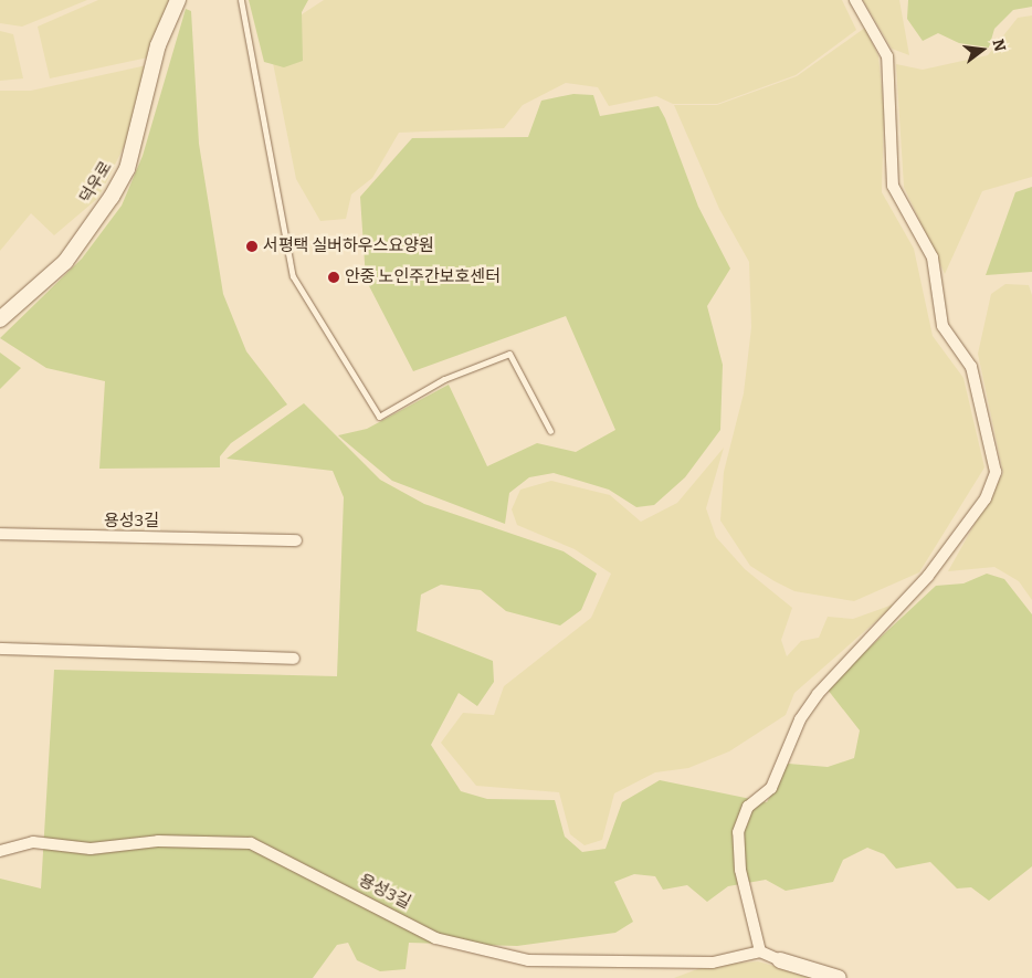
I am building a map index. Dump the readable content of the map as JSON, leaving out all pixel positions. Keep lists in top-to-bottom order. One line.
{"streets":{"street":["덕우로","용성3길"]},"places":["서평택 실버하우스요양원","안중 노인주간보호센터"],"north":"right"}
